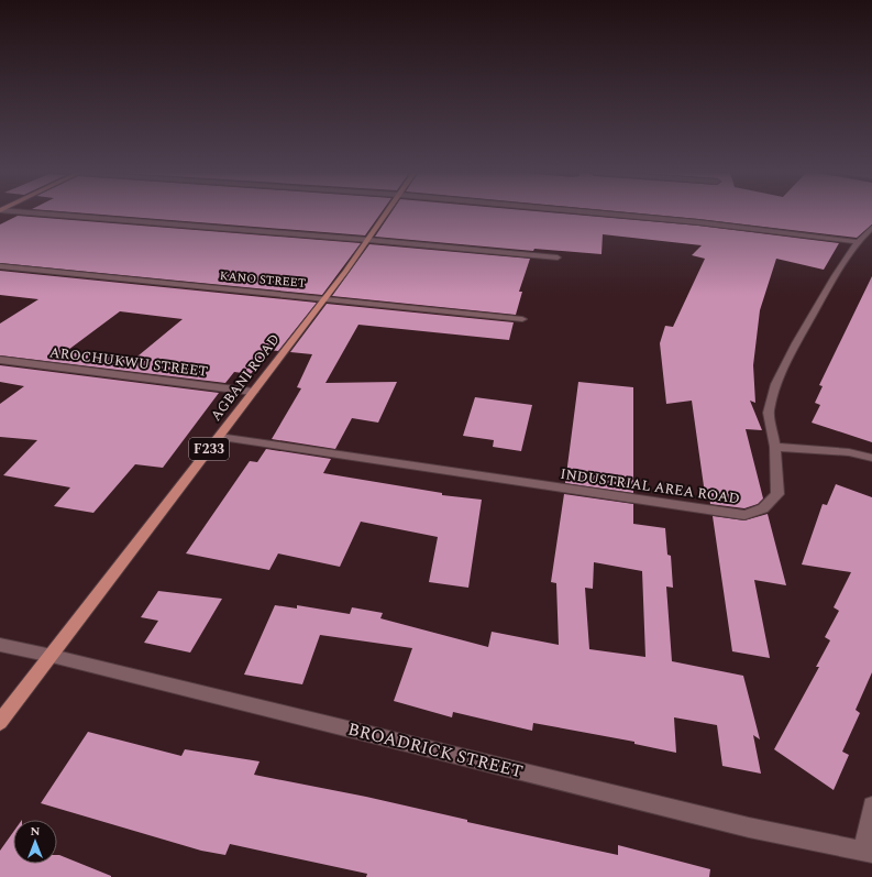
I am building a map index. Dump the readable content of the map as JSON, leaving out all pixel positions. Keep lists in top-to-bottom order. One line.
{"streets":{"main road":["AGBANI ROAD","F233"],"street":["KANO STREET","AROCHUKWU STREET","INDUSTRIAL AREA ROAD","BROADRICK STREET"]},"crossings":[["KANO STREET","AGBANI ROAD"],["AROCHUKWU STREET","AGBANI ROAD"],["AGBANI ROAD","INDUSTRIAL AREA ROAD"],["AGBANI ROAD","BROADRICK STREET"]],"north":"top"}
